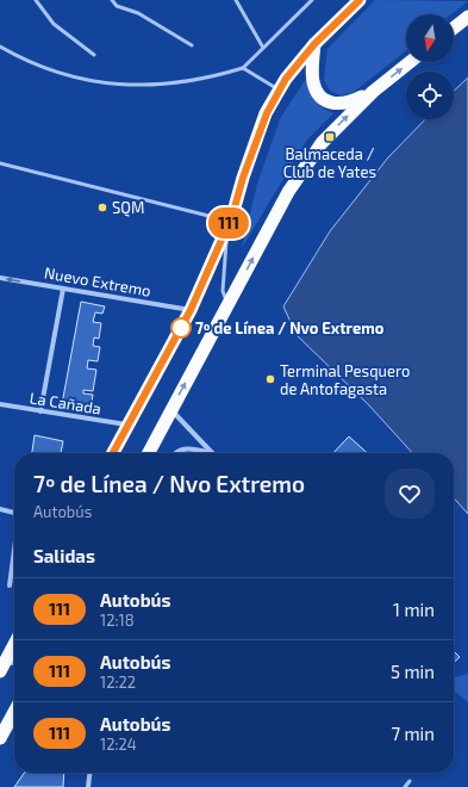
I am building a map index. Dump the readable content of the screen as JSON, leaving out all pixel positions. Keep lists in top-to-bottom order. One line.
{"streets":{"street":["Nuevo Extremo","La Cañada"]},"places":{"transit":["Balmaceda / Club de Yates"],"other":["SQM","7º de Línea / Nvo Extremo","Terminal Pesquero de Antofagasta"]},"lines":["bus line 111"],"north":"bottom","page":{"on_map":"111","heading":[["7º de Línea / Nvo Extremo","Autobús"],"Salidas"],"list":[{"mark":"111","name":"Autobús","note":"12:18","value":"1 min"},{"mark":"111","name":"Autobús","note":"12:22","value":"5 min"},{"mark":"111","name":"Autobús","note":"12:24","value":"7 min"}]}}
